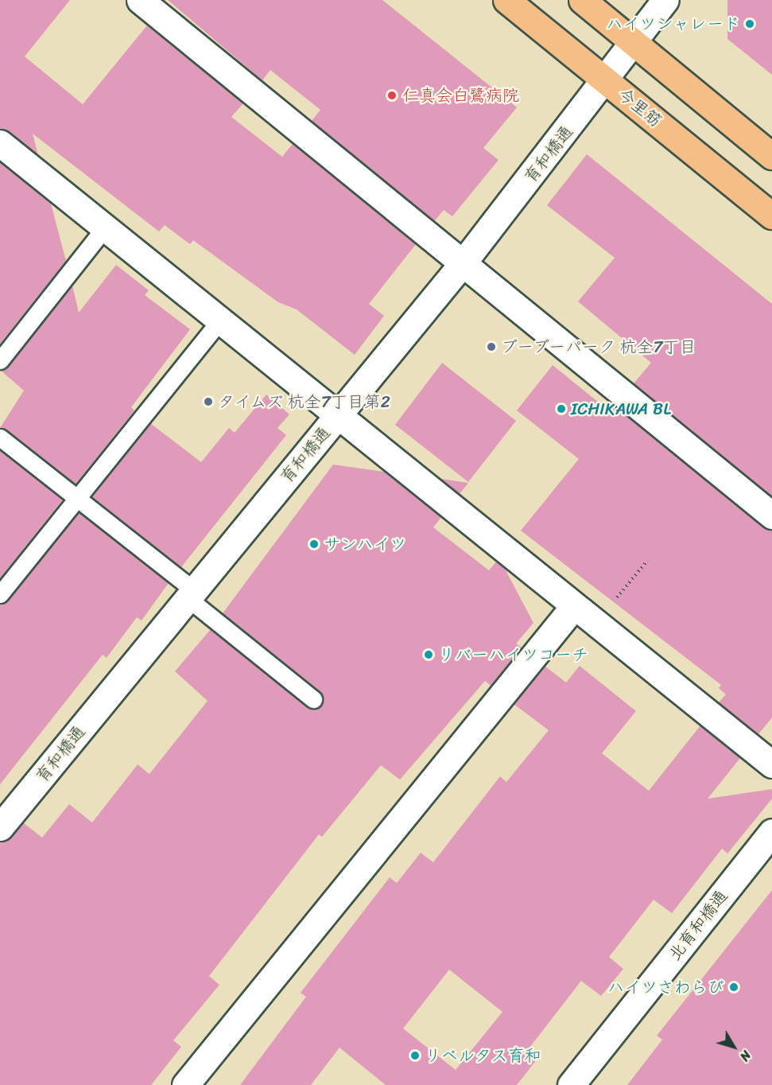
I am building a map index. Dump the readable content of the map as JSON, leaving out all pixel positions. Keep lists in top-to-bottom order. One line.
{"streets":{"main road":["今里筋"],"street":["育和橋通","北育和橋通"]},"crossings":[["今里筋","育和橋通"]],"places":["ハイツシャレード","仁真会白鷺病院","ブーブーパーク 杭全7丁目","タイムズ 杭全7丁目第2","ICHIKAWA BL","サンハイツ","リバーハイツコーチ","ハイツさわらび","リベルタス育和"],"north":"bottom right"}
